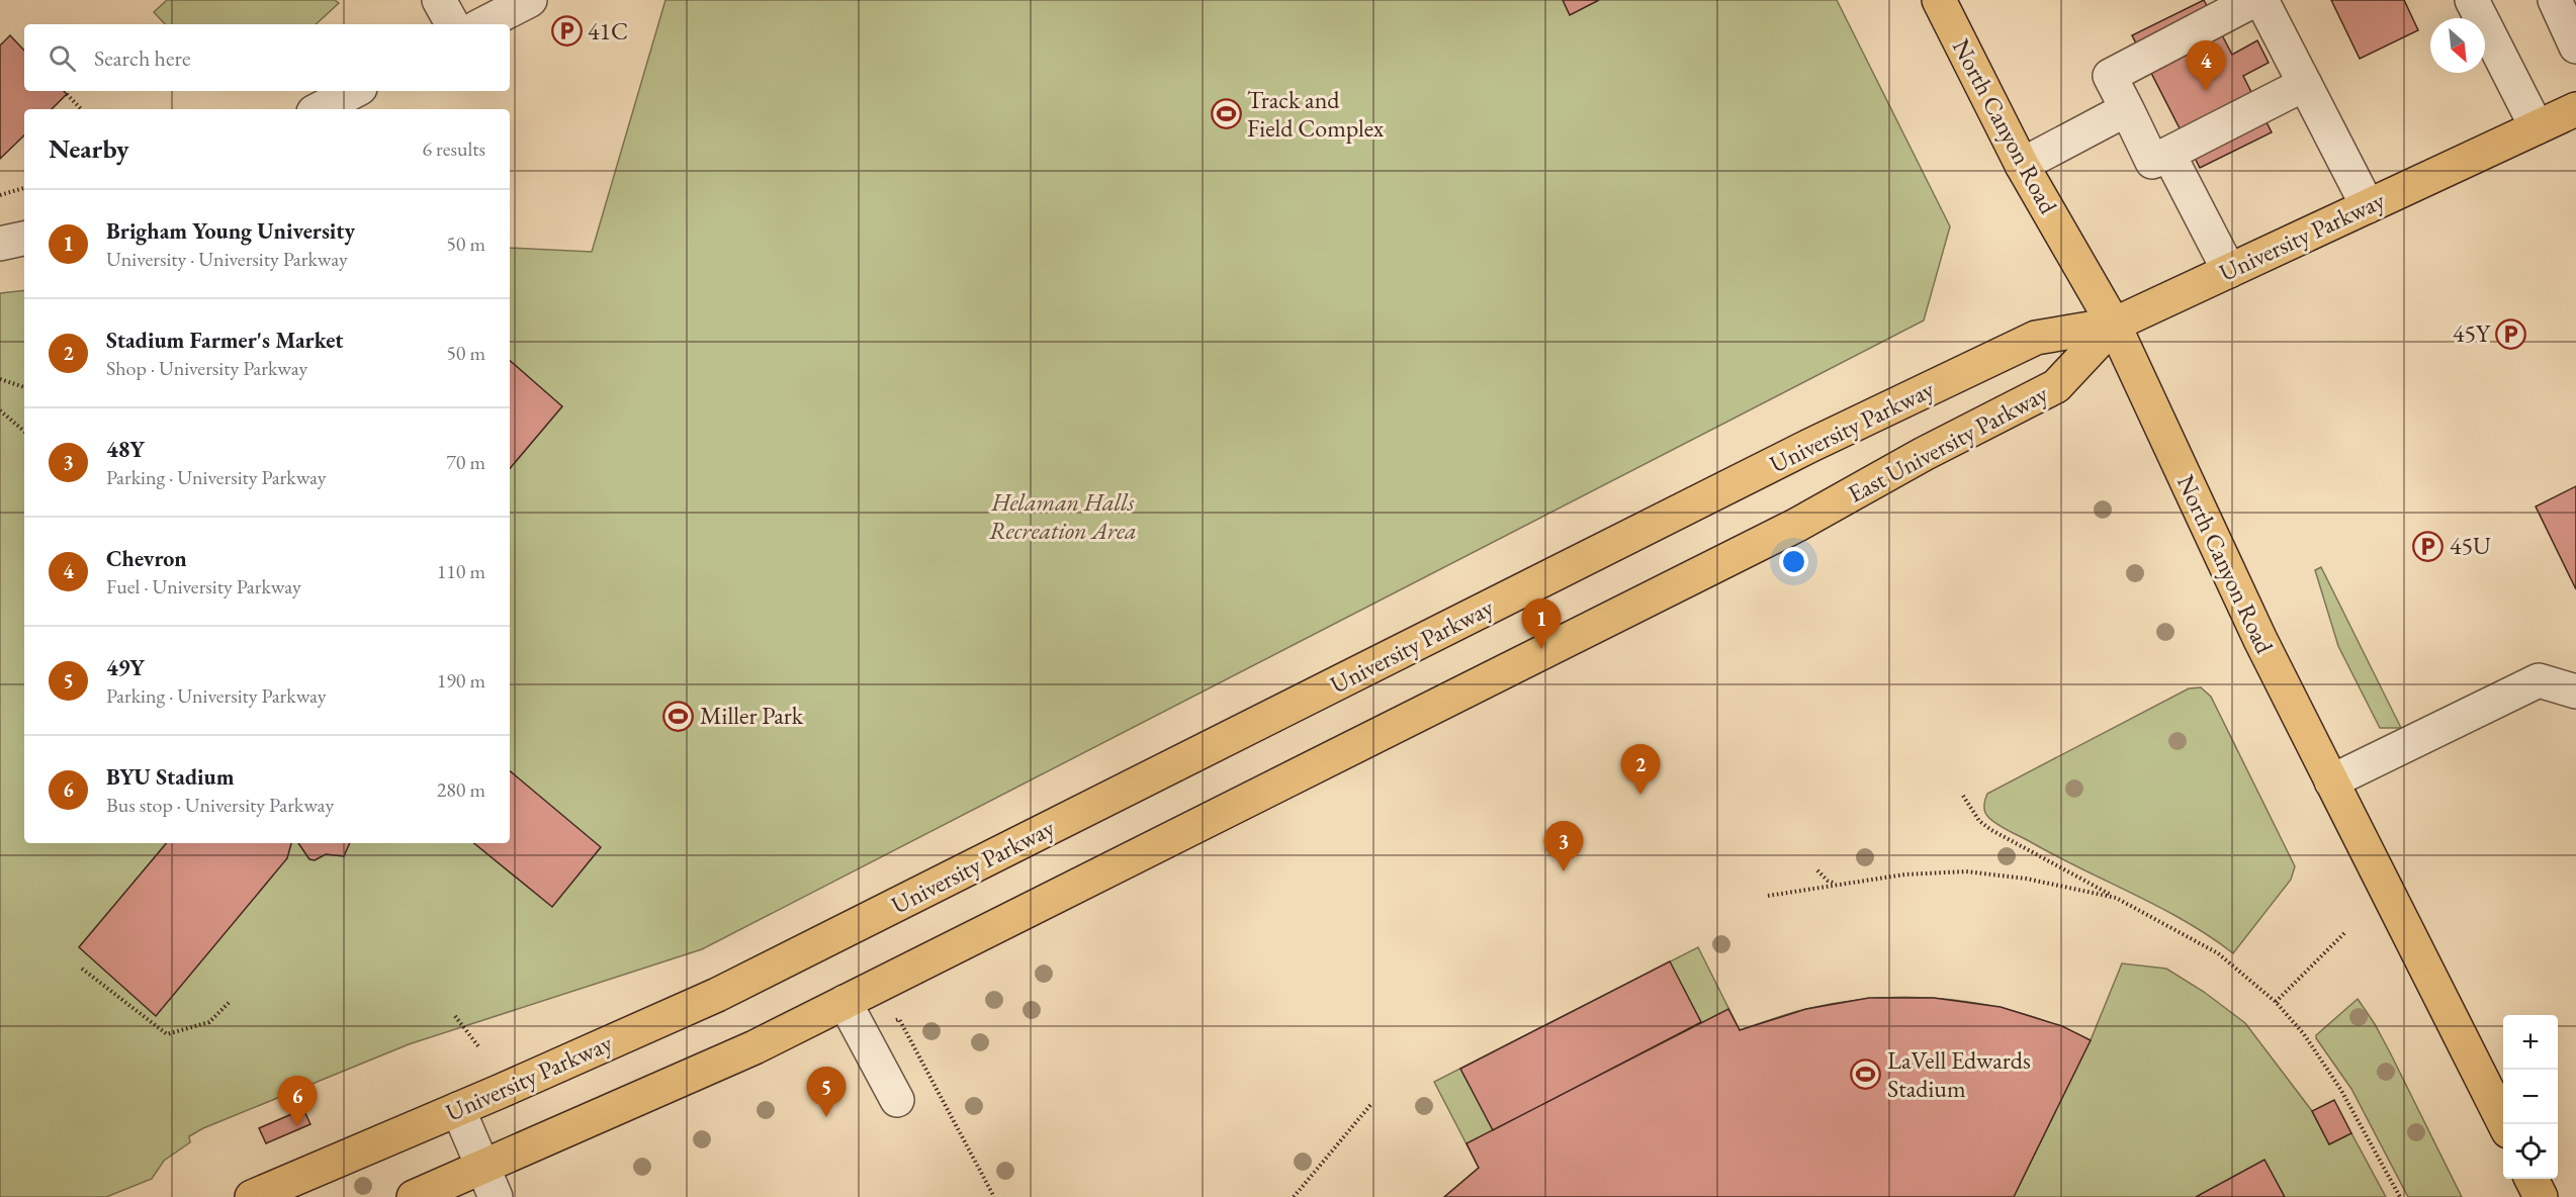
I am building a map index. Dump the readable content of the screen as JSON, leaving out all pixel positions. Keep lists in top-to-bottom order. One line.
{"streets":{"main road":["North Canyon Road","University Parkway","East University Parkway"]},"crossings":[["North Canyon Road","University Parkway"],["North Canyon Road","East University Parkway"],["University Parkway","East University Parkway"]],"parks":["Helaman Halls Recreation Area"],"places":{"parking":["41C","45Y","45U"],"sports":["Track and Field Complex","Miller Park","LaVell Edwards Stadium"]},"north":"bottom right","page":{"search":"Search here","pins":["4","1","2","3","5","6"],"heading":["Nearby","6 results"],"list":[{"mark":"1","name":"Brigham Young University","note":"University · University Parkway","value":"50 m"},{"mark":"2","name":"Stadium Farmer's Market","note":"Shop · University Parkway","value":"50 m"},{"mark":"3","name":"48Y","note":"Parking · University Parkway","value":"70 m"},{"mark":"4","name":"Chevron","note":"Fuel · University Parkway","value":"110 m"},{"mark":"5","name":"49Y","note":"Parking · University Parkway","value":"190 m"},{"mark":"6","name":"BYU Stadium","note":"Bus stop · University Parkway","value":"280 m"}],"map_buttons":["+","−"]}}
